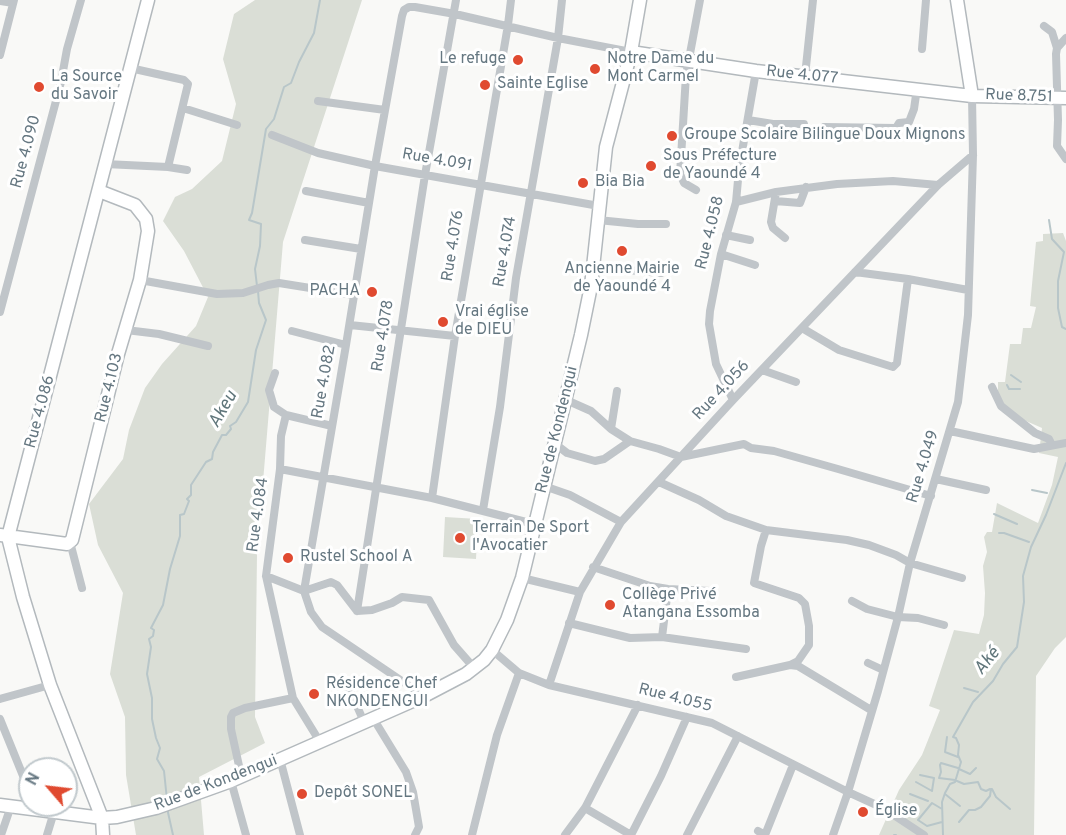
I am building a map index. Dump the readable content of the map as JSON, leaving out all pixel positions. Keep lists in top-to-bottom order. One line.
{"streets":{"main road":["Rue 4.077","Rue 8.751","Rue 4.103","Rue 4.086","Rue de Kondengui"],"street":["Rue 4.090","Rue 4.091","Rue 4.058","Rue 4.076","Rue 4.074","Rue 4.078","Rue 4.082","Rue 4.056","Rue 4.049","Rue 4.084","Rue 4.055"]},"crossings":[["Rue 4.077","Rue 8.751"],["Rue 4.077","Rue 4.058"],["Rue 4.077","Rue de Kondengui"],["Rue 4.077","Rue 4.049"],["Rue 8.751","Rue 4.049"],["Rue 4.091","Rue 4.076"],["Rue 4.091","Rue 4.074"],["Rue 4.091","Rue 4.078"],["Rue 4.091","Rue 4.082"],["Rue 4.091","Rue de Kondengui"],["Rue 4.058","Rue 4.056"],["Rue 4.076","Rue 4.084"],["Rue 4.074","Rue 4.084"],["Rue 4.078","Rue 4.082"],["Rue 4.078","Rue 4.084"],["Rue 4.082","Rue 4.084"],["Rue 4.103","Rue 4.086"],["Rue 4.056","Rue 4.049"],["Rue 4.056","Rue 4.055"],["Rue 4.086","Rue de Kondengui"],["Rue de Kondengui","Rue 4.084"],["Rue de Kondengui","Rue 4.055"],["Rue 4.049","Rue 4.055"]],"water":["Akeu","Aké"],"places":["Le refuge","Notre Dame du Mont Carmel","Sainte Eglise","La Source du Savoir","Groupe Scolaire Bilingue Doux Mignons","Sous Préfecture de Yaoundé 4","Bia Bia","Ancienne Mairie de Yaoundé 4","PACHA","Vrai église de DIEU","Terrain De Sport l'Avocatier","Rustel School A","Collège Privé Atangana Essomba","Résidence Chef NKONDENGUI","Depôt SONEL","Église"],"north":"top left"}
